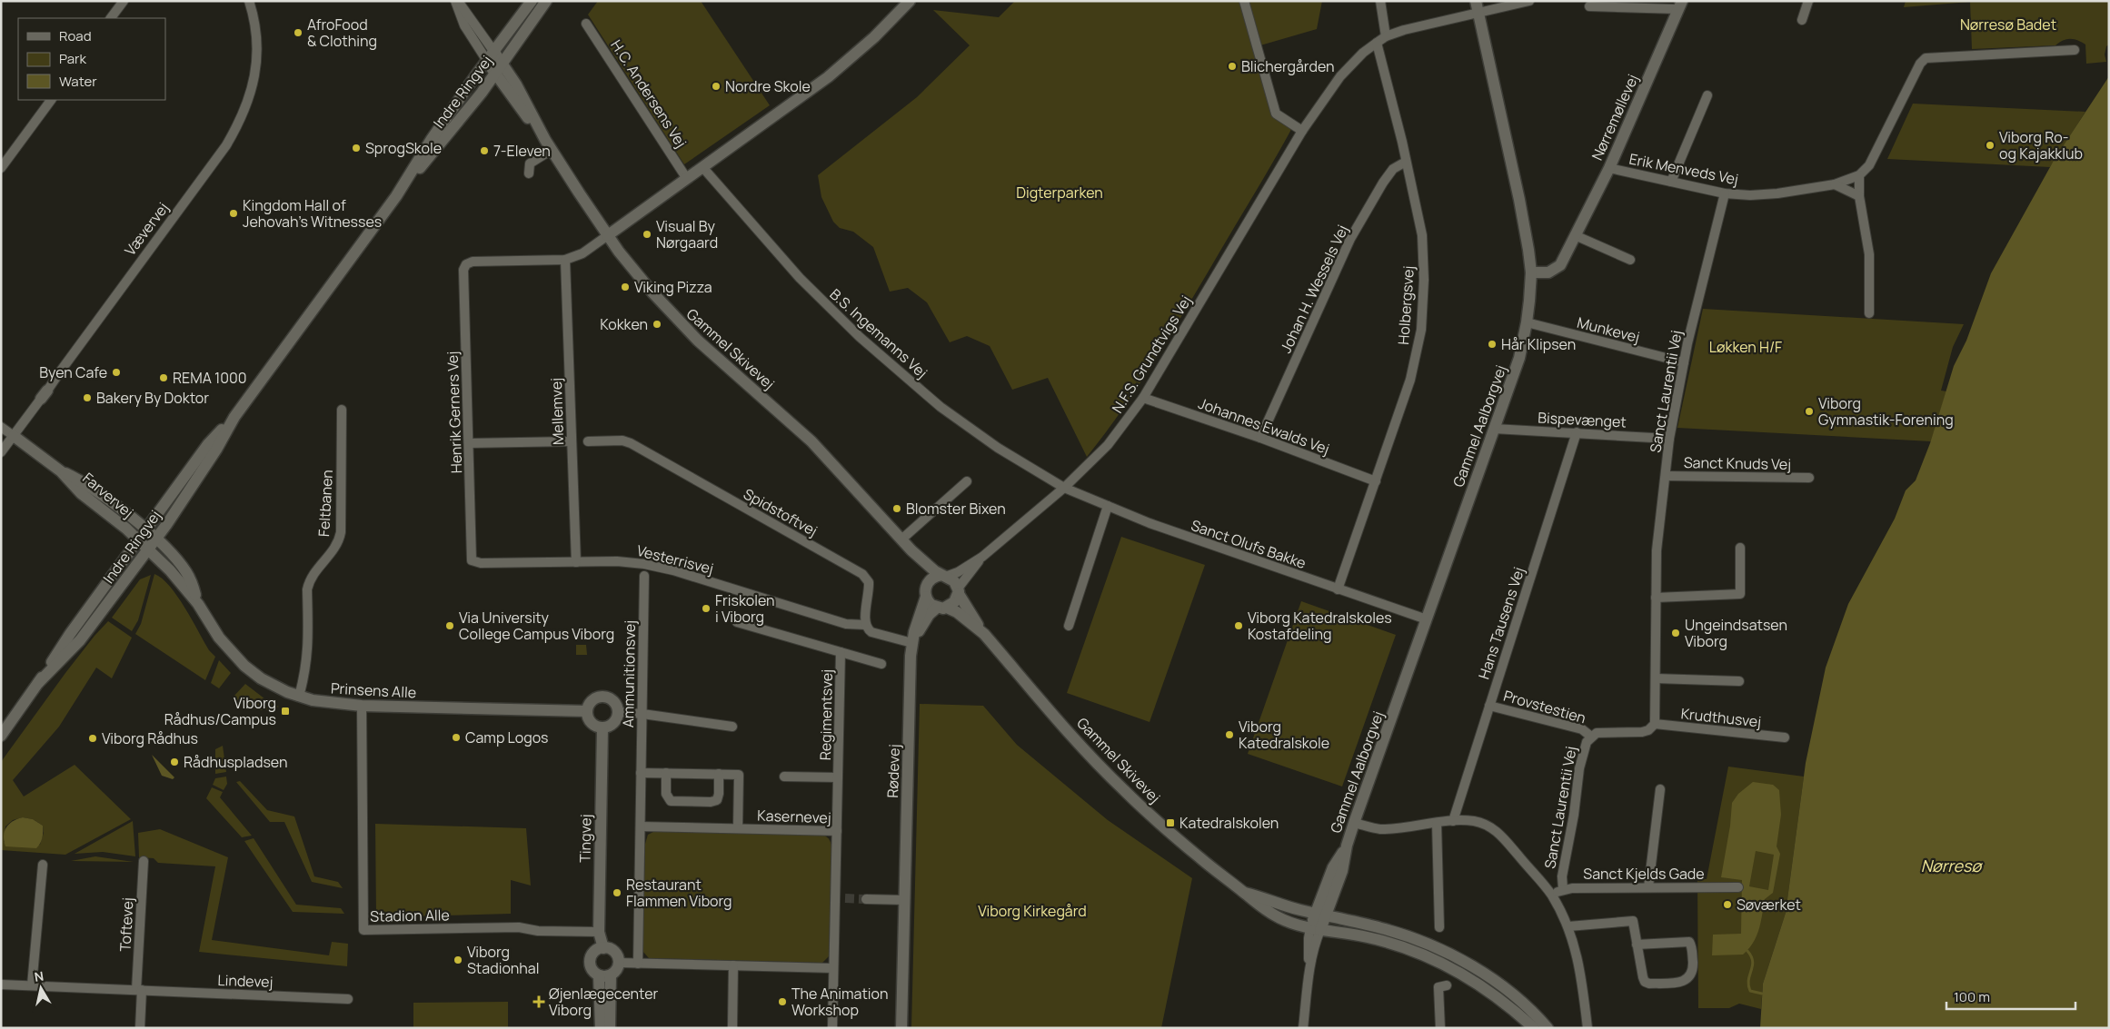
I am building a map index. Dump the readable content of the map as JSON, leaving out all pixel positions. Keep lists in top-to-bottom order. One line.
{"streets":{"street":["Indre Ringvej","H.C. Andersens Vej","Nørremøllevej","Erik Menveds Vej","Vævervej","Johan H. Wessels Vej","Holbergsvej","Munkevej","B.S. Ingemanns Vej","Gammel Skivevej","N.F.S. Grundtvigs Vej","Sanct Laurentii Vej","Mellemvej","Henrik Gerners Vej","Bispevænget","Johannes Ewalds Vej","Gammel Aalborgvej","Sanct Knuds Vej","Farvervej","Feltbanen","Spidstoftvej","Sanct Olufs Bakke","Vesterrisvej","Hans Tausens Vej","Ammunitionsvej","Prinsens Alle","Provstestien","Regimentsvej","Krudthusvej","Rødevej","Kasernevej","Tingvej","Sanct Kjelds Gade","Stadion Alle","Toftevej","Lindevej"]},"crossings":[["Indre Ringvej","Gammel Skivevej"],["Indre Ringvej","Farvervej"],["Indre Ringvej","Prinsens Alle"],["Nørremøllevej","Erik Menveds Vej"],["Nørremøllevej","Gammel Aalborgvej"],["Erik Menveds Vej","Sanct Laurentii Vej"],["Vævervej","Farvervej"],["Johan H. Wessels Vej","Holbergsvej"],["Johan H. Wessels Vej","Johannes Ewalds Vej"],["Holbergsvej","N.F.S. Grundtvigs Vej"],["Holbergsvej","Johannes Ewalds Vej"],["Holbergsvej","Sanct Olufs Bakke"],["Munkevej","Sanct Laurentii Vej"],["Munkevej","Gammel Aalborgvej"],["B.S. Ingemanns Vej","N.F.S. Grundtvigs Vej"],["B.S. Ingemanns Vej","Sanct Olufs Bakke"],["Gammel Skivevej","N.F.S. Grundtvigs Vej"],["Gammel Skivevej","Gammel Aalborgvej"],["Gammel Skivevej","Rødevej"],["N.F.S. Grundtvigs Vej","Johannes Ewalds Vej"],["N.F.S. Grundtvigs Vej","Gammel Aalborgvej"],["N.F.S. Grundtvigs Vej","Sanct Olufs Bakke"],["N.F.S. Grundtvigs Vej","Rødevej"],["Sanct Laurentii Vej","Bispevænget"],["Sanct Laurentii Vej","Sanct Knuds Vej"],["Sanct Laurentii Vej","Provstestien"],["Sanct Laurentii Vej","Krudthusvej"],["Sanct Laurentii Vej","Sanct Kjelds Gade"],["Mellemvej","Henrik Gerners Vej"],["Mellemvej","Vesterrisvej"],["Henrik Gerners Vej","Vesterrisvej"],["Bispevænget","Gammel Aalborgvej"],["Bispevænget","Hans Tausens Vej"],["Gammel Aalborgvej","Sanct Olufs Bakke"],["Farvervej","Prinsens Alle"],["Feltbanen","Prinsens Alle"],["Spidstoftvej","Vesterrisvej"],["Hans Tausens Vej","Provstestien"],["Ammunitionsvej","Kasernevej"],["Prinsens Alle","Tingvej"],["Prinsens Alle","Stadion Alle"],["Regimentsvej","Kasernevej"],["Tingvej","Stadion Alle"],["Toftevej","Lindevej"]],"water":["Nørresø"],"parks":["Nørresø Badet","Digterparken","Løkken H/F","Viborg Kirkegård"],"places":{"other":["AfroFood & Clothing","Blichergården","Nordre Skole","Viborg Ro- og Kajakklub","SprogSkole","7-Eleven","Kingdom Hall of Jehovah's Witnesses","Visual By Nørgaard","Viking Pizza","Kokken","Hår Klipsen","Byen Cafe","REMA 1000","Bakery By Doktor","Viborg Gymnastik-Forening","Blomster Bixen","Friskolen i Viborg","Via University College Campus Viborg","Viborg Katedralskoles Kostafdeling","Ungeindsatsen Viborg","Viborg Katedralskole","Camp Logos","Viborg Rådhus","Rådhuspladsen","Restaurant Flammen Viborg","Søværket","Viborg Stadionhal","The Animation Workshop"],"transit":["Viborg Rådhus/Campus","Katedralskolen"],"health":["Øjenlægecenter Viborg"]},"legend":["Road","Park","Water"],"scale_bar":"100 m","north":"top"}
